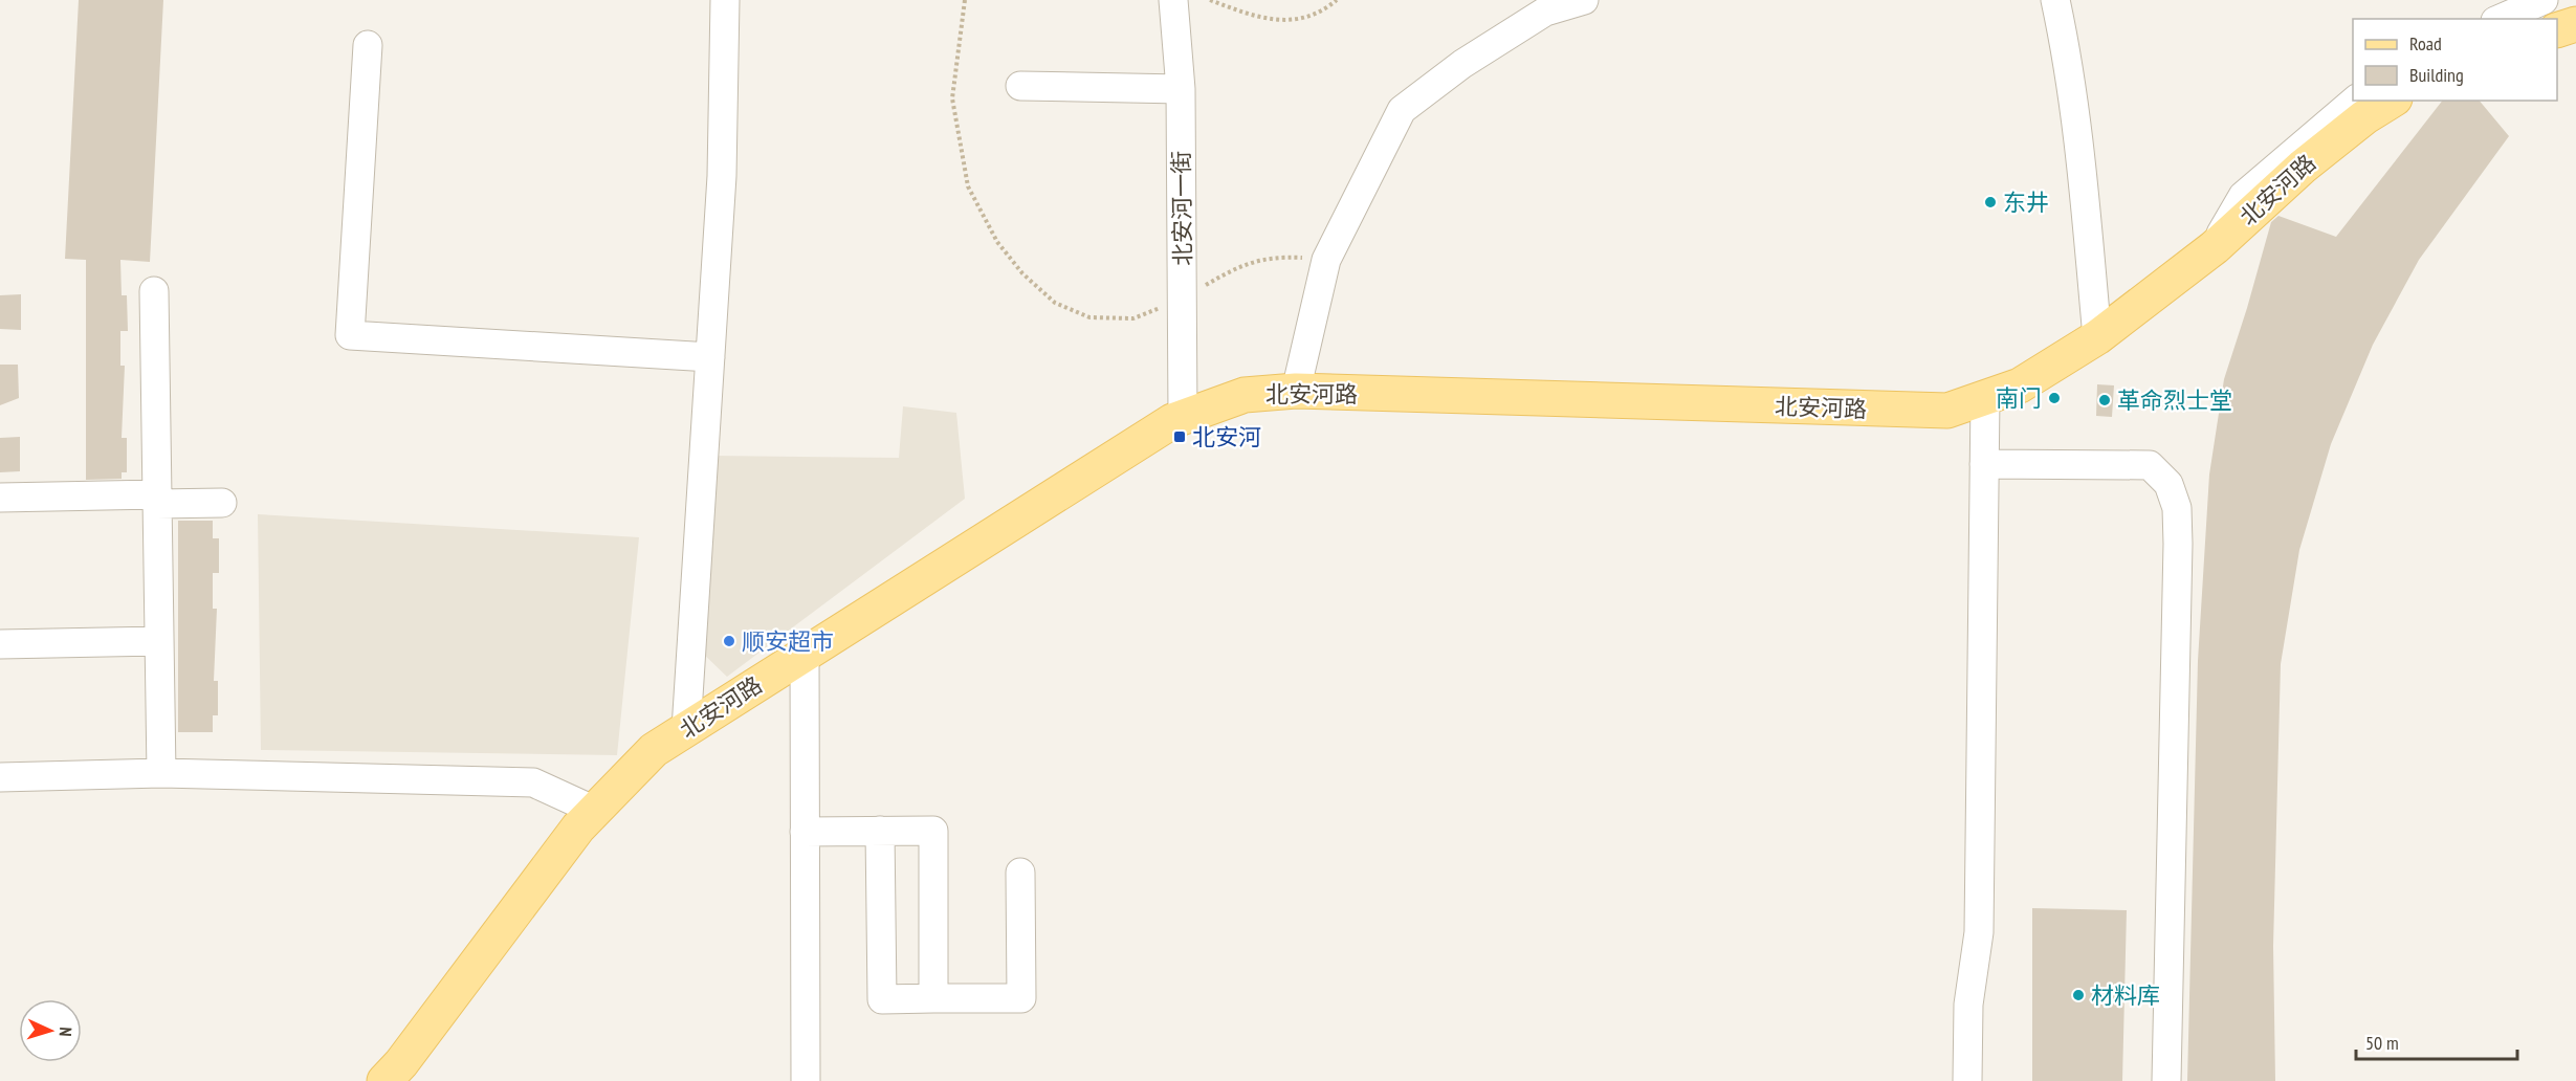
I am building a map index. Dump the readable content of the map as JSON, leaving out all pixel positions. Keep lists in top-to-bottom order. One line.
{"streets":{"main road":["北安河路"],"street":["北安河一街"]},"crossings":[["北安河路","北安河一街"]],"places":{"other":["东井","南门","革命烈士堂","顺安超市","材料库"],"transit":["北安河"]},"legend":["Road","Building"],"scale_bar":"50 m","north":"right"}
